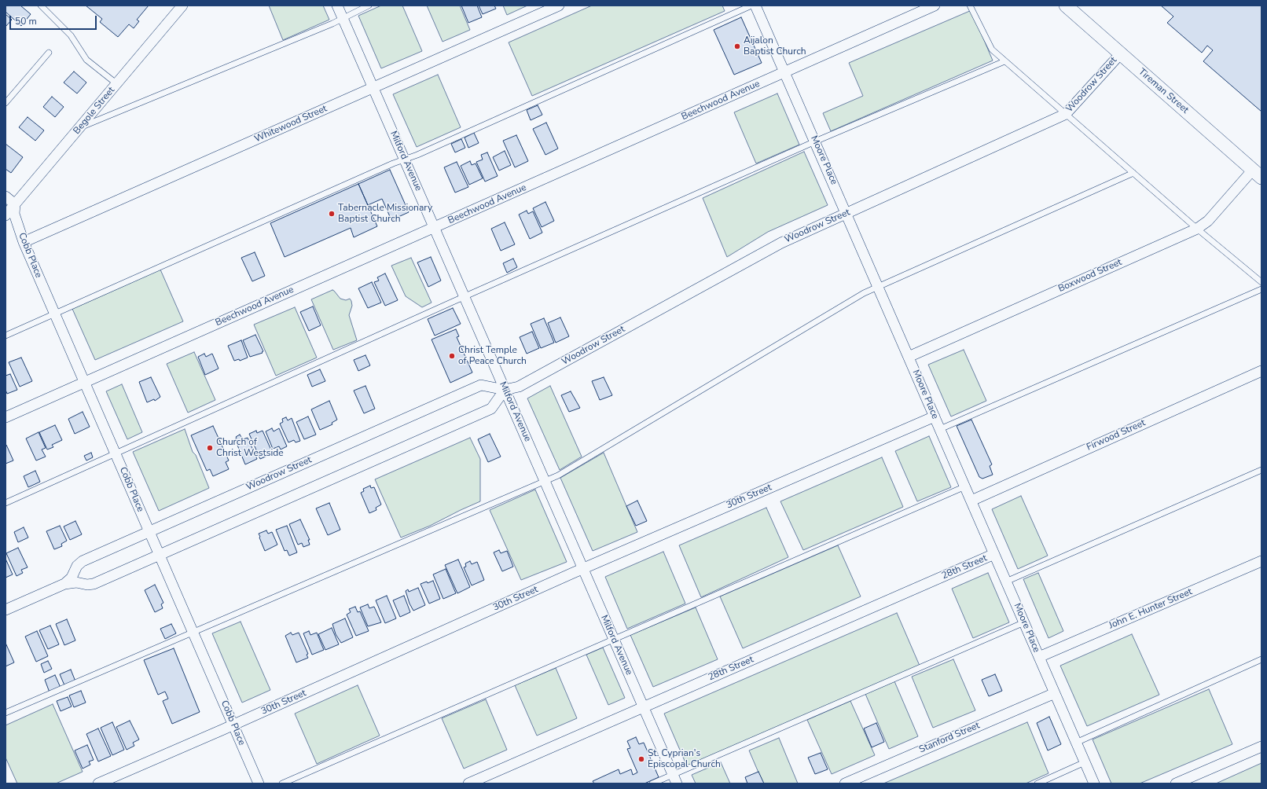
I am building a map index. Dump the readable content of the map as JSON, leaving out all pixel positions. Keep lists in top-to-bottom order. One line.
{"streets":{"street":["Woodrow Street","Tireman Street","Beechwood Avenue","Begole Street","Whitewood Street","Moore Place","Milford Avenue","Cobb Place","Boxwood Street","Firwood Street","30th Street","28th Street","John E. Hunter Street","Stanford Street"]},"crossings":[["Woodrow Street","Tireman Street"],["Woodrow Street","Moore Place"],["Woodrow Street","Milford Avenue"],["Woodrow Street","Cobb Place"],["Tireman Street","Boxwood Street"],["Beechwood Avenue","Moore Place"],["Beechwood Avenue","Milford Avenue"],["Beechwood Avenue","Cobb Place"],["Begole Street","Cobb Place"],["Whitewood Street","Milford Avenue"],["Whitewood Street","Cobb Place"],["Moore Place","Boxwood Street"],["Moore Place","Firwood Street"],["Moore Place","30th Street"],["Moore Place","28th Street"],["Moore Place","John E. Hunter Street"],["Moore Place","Stanford Street"],["Milford Avenue","30th Street"],["Milford Avenue","28th Street"],["Cobb Place","30th Street"]],"places":["Aijalon Baptist Church","Tabernacle Missionary Baptist Church","Christ Temple of Peace Church","Church of Christ Westside","St. Cyprian's Episcopal Church"],"scale_bar":"50 m"}
